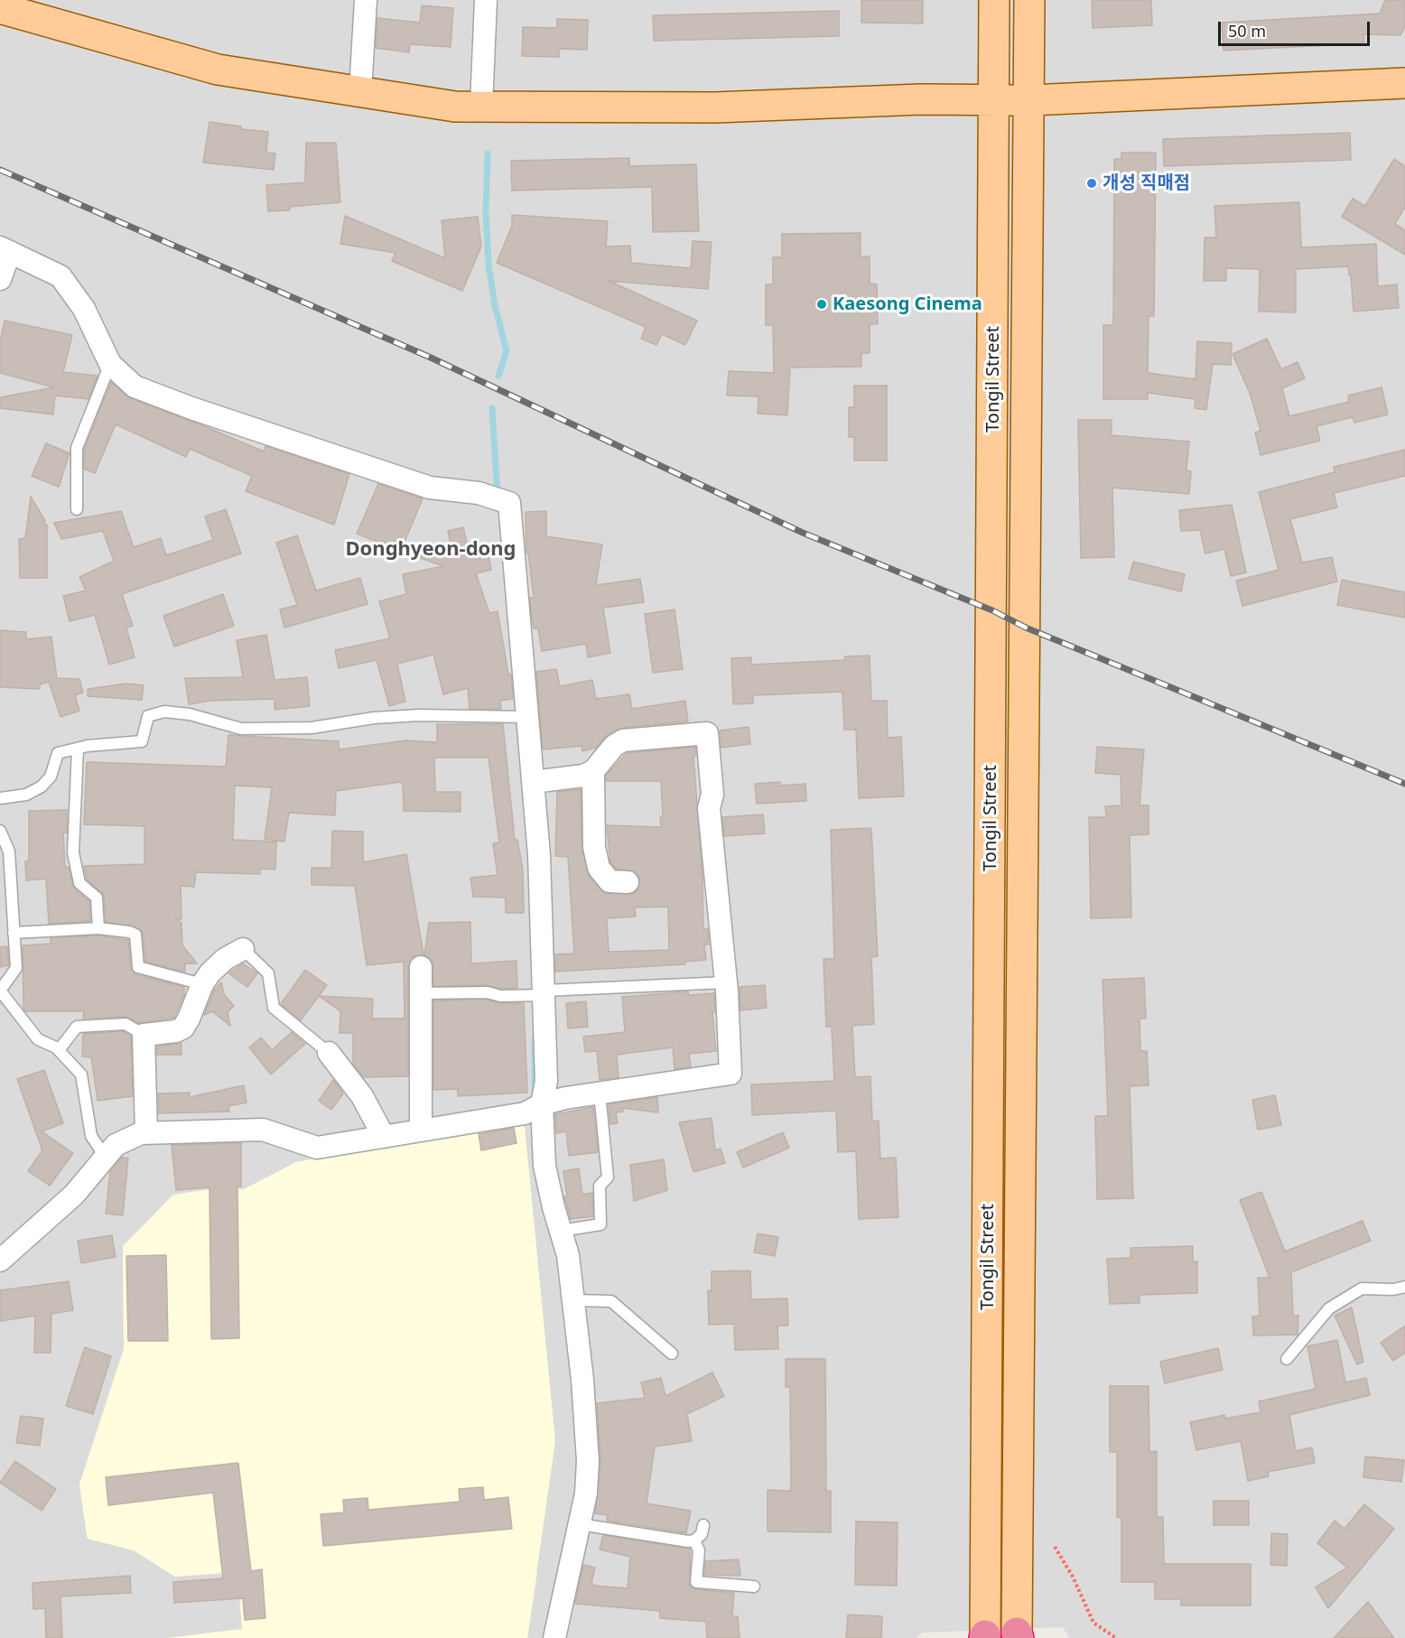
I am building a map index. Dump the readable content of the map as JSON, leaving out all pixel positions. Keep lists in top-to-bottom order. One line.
{"streets":{"main road":["Tongil Street"]},"districts":["Donghyeon-dong"],"places":["개성 직매점","Kaesong Cinema"],"scale_bar":"50 m"}
